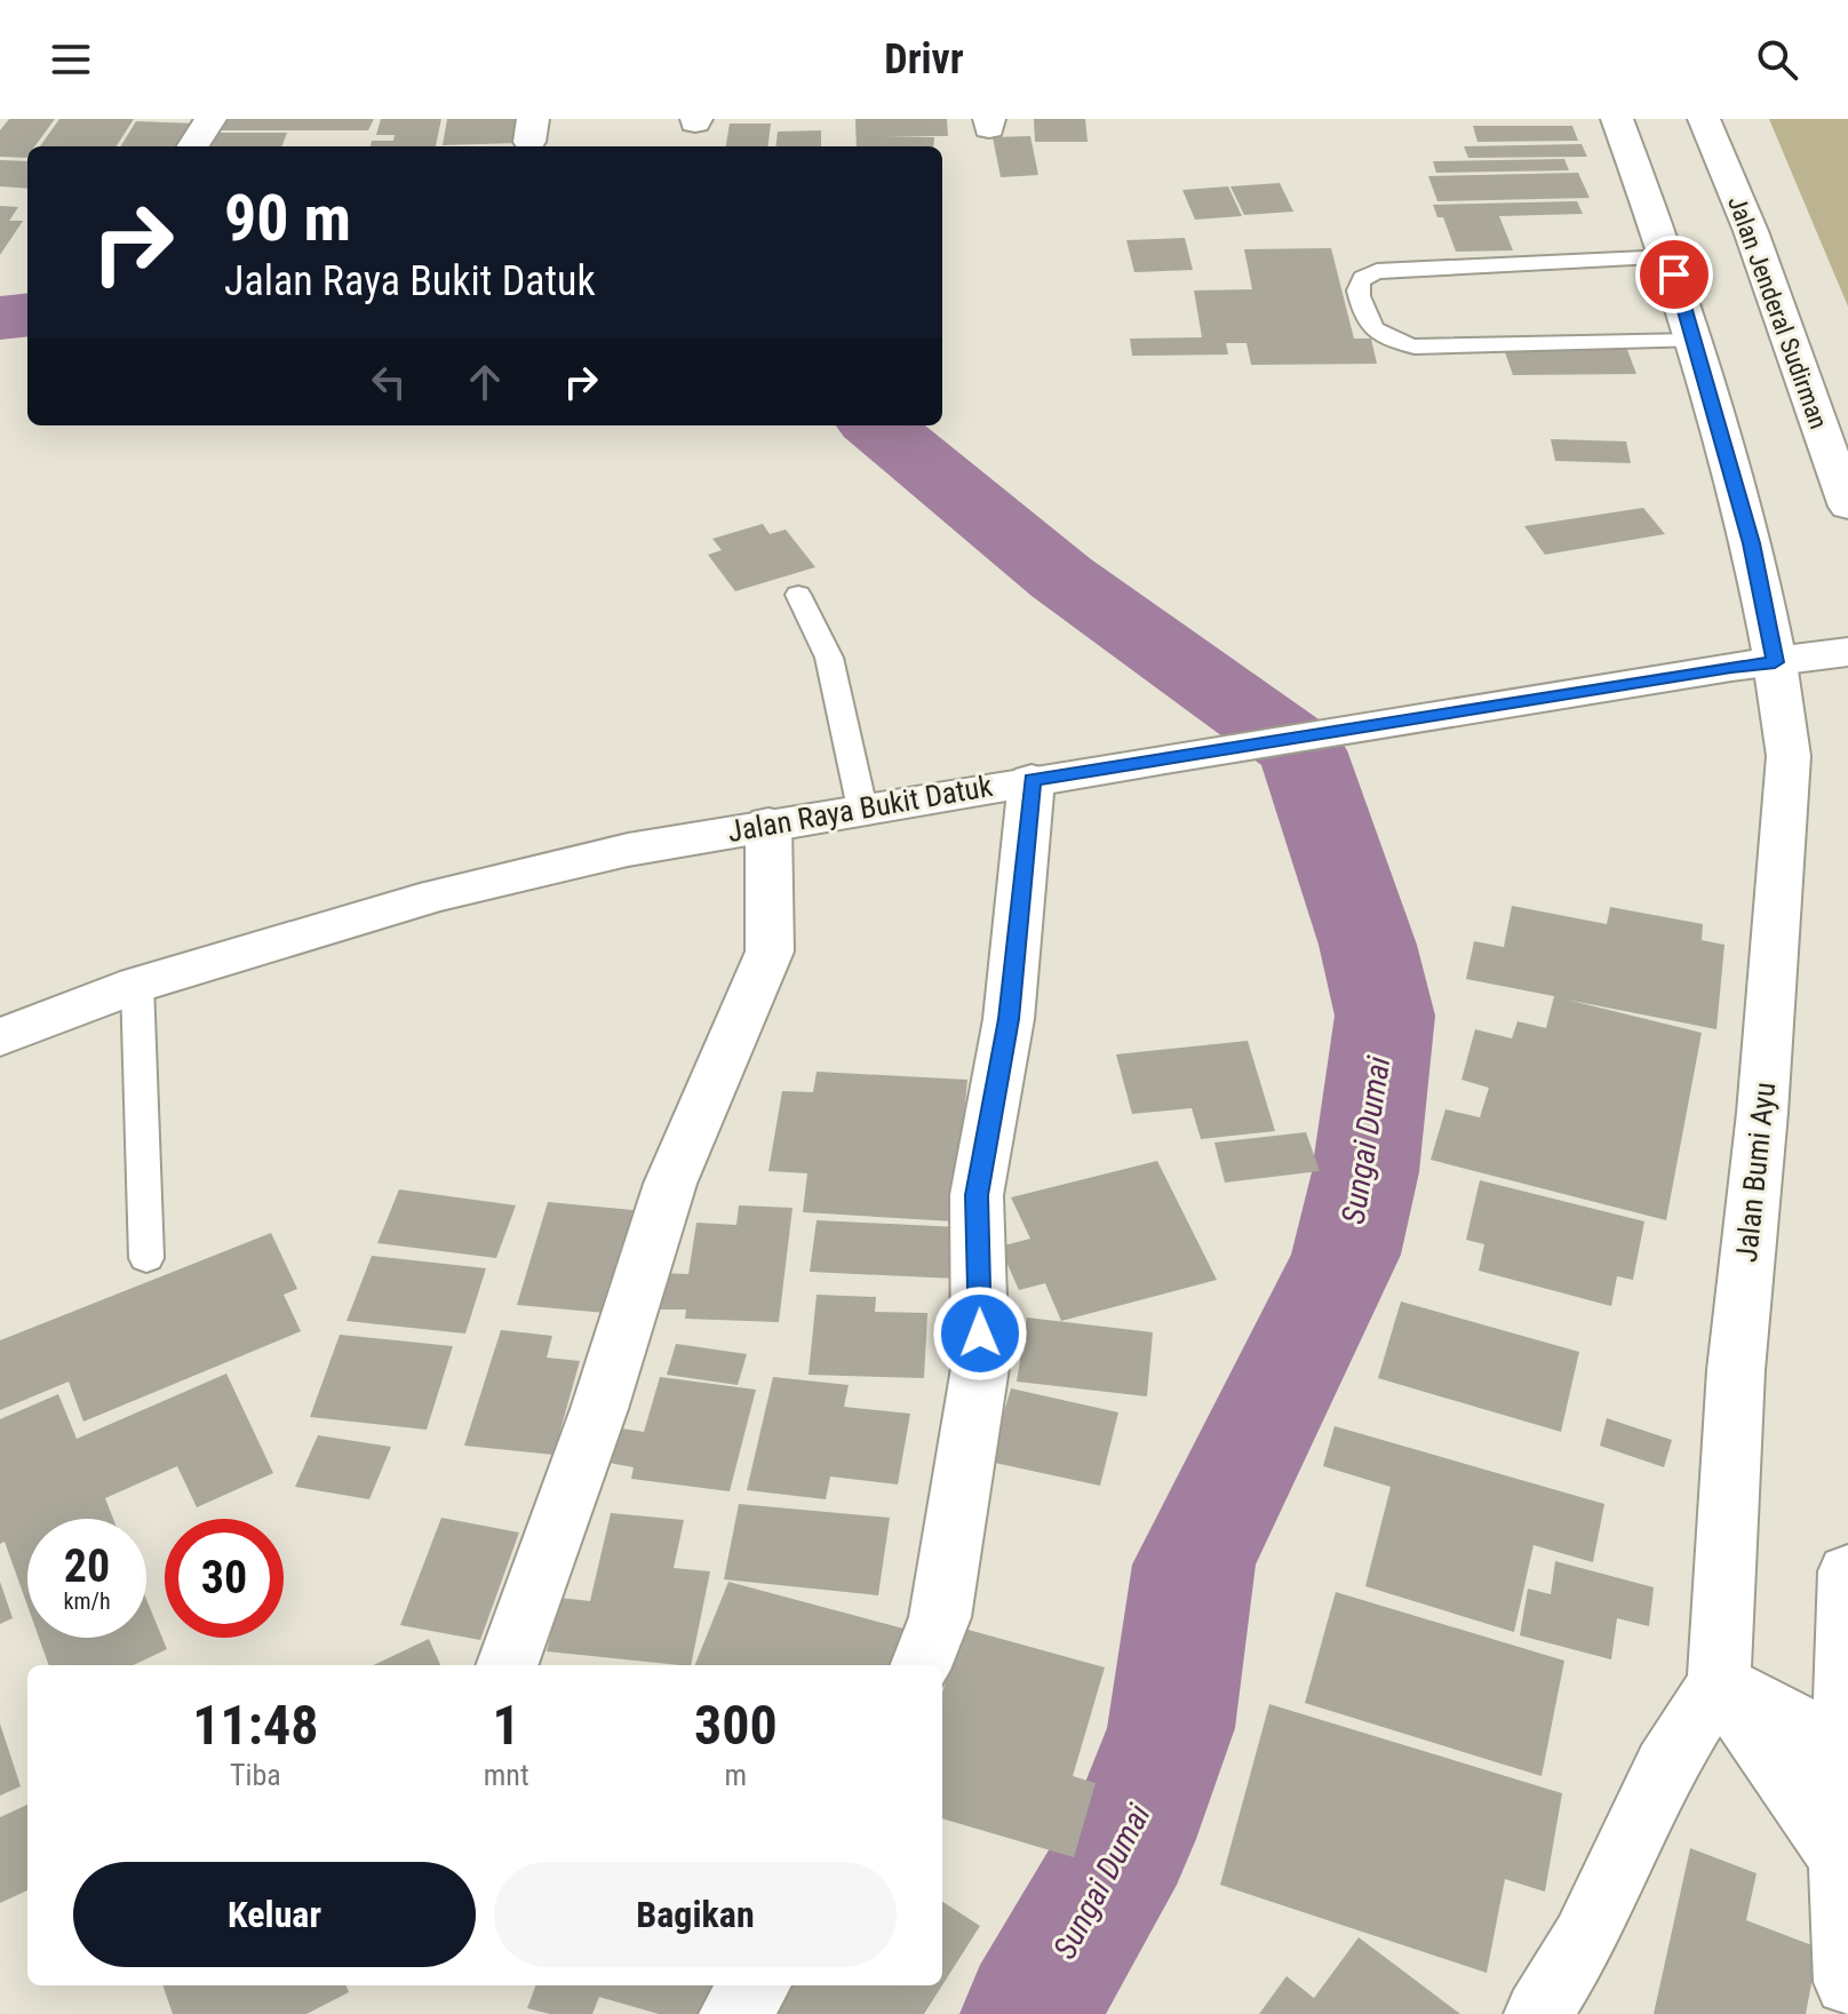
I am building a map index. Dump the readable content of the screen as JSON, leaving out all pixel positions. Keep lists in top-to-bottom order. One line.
{"streets":{"street":["Jalan Jenderal Sudirman","Jalan Raya Bukit Datuk","Jalan Bumi Ayu"]},"crossings":[["Jalan Raya Bukit Datuk","Jalan Bumi Ayu"]],"water":["Sungai Dumai"],"page":{"header":"Drivr","turn":["90 m","Jalan Raya Bukit Datuk"],"speed":"20 km/h","limit":"30","eta":["11:48","Tiba","1","mnt","300","m"],"buttons":["Keluar","Bagikan"]}}
